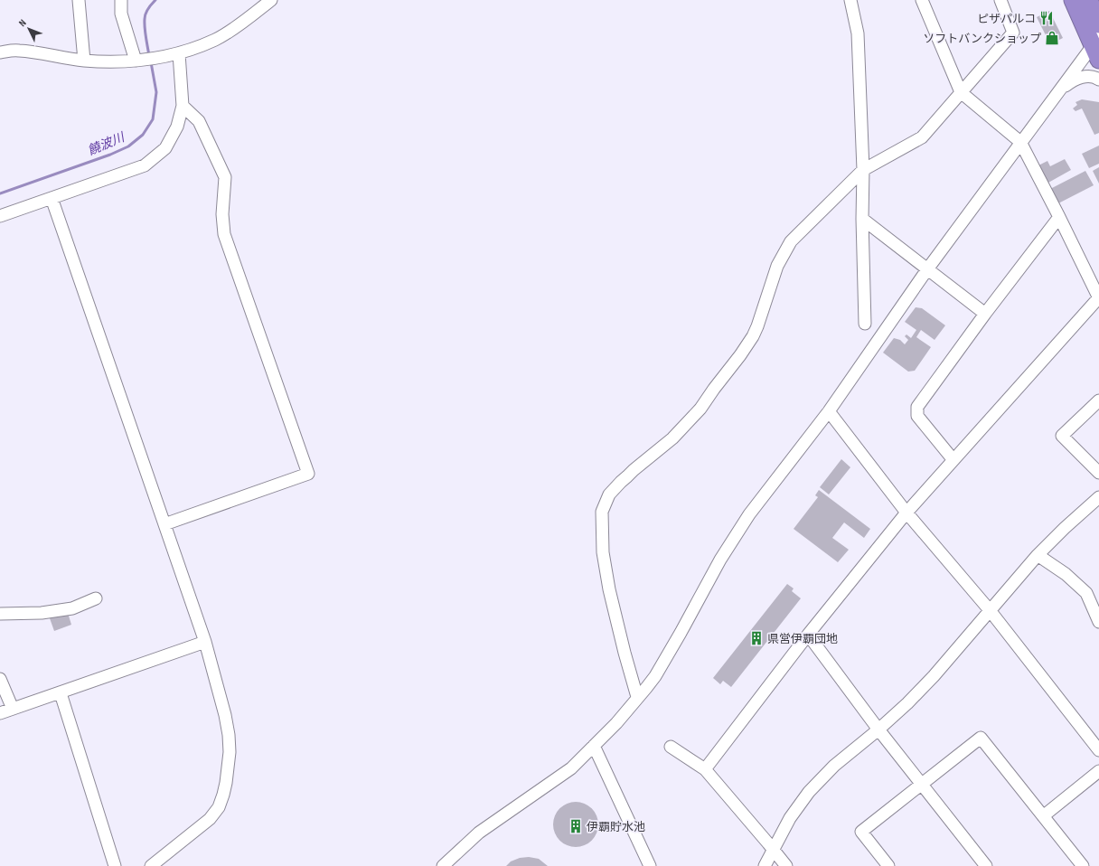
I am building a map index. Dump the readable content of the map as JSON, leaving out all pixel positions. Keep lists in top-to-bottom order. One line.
{"water":["饒波川"],"places":{"restaurant":["ピザパルコ"],"shop":["ソフトバンクショップ"],"building":["県営伊覇団地","伊覇貯水池"]},"north":"top left"}
